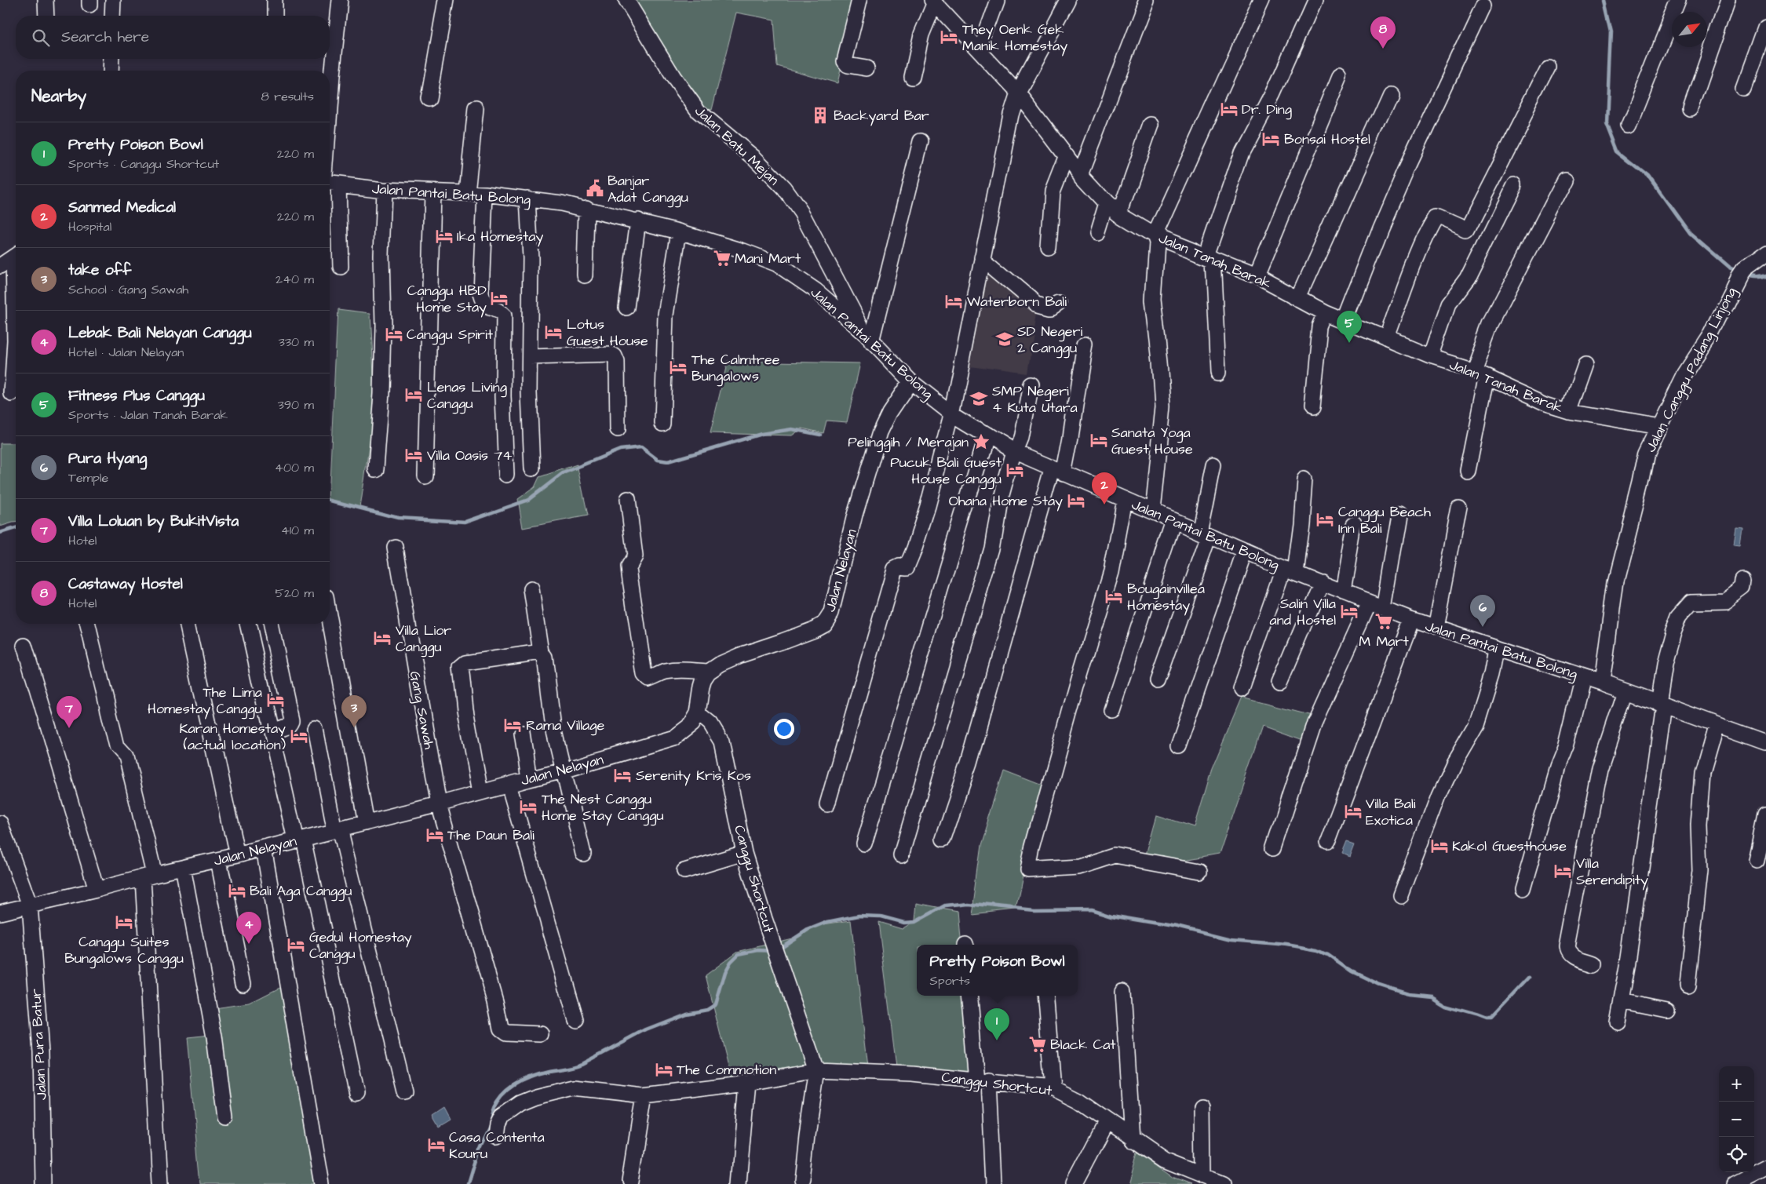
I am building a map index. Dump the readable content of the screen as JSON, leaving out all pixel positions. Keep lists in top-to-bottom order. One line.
{"streets":{"street":["Jalan Batu Mejan","Jalan Pantai Batu Bolong","Jalan Tanah Barak","Jalan Canggu Padang Linjong","Jalan Nelayan","Gang Sawah","Canggu Shortcut","Jalan Pura Batur"]},"crossings":[["Jalan Batu Mejan","Jalan Pantai Batu Bolong"],["Jalan Pantai Batu Bolong","Jalan Canggu Padang Linjong"],["Jalan Pantai Batu Bolong","Jalan Nelayan"],["Jalan Tanah Barak","Jalan Canggu Padang Linjong"],["Jalan Nelayan","Gang Sawah"],["Jalan Nelayan","Canggu Shortcut"],["Jalan Nelayan","Jalan Pura Batur"]],"places":{"hotel":["They Oenk Gek Manik Homestay","Dr. Ding","Bonsai Hostel","Ika Homestay","Canggu HBD Home Stay","Waterborn Bali","Lotus Guest House","Canggu Spirit","The Calmtree Bungalows","Lenas Living Canggu","Sanata Yoga Guest House","Villa Oasis 74","Pucuk Bali Guest House Canggu","Ohana Home Stay","Canggu Beach Inn Bali","Bougainvillea Homestay","Salin Villa and Hostel","Villa Lior Canggu","The Lima Homestay Canggu","Rama Village","Karan Homestay (actual location)","Serenity Kris Kos","The Nest Canggu Home Stay Canggu","Villa Bali Exotica","The Daun Bali","Kakol Guesthouse","Villa Serendipity","Bali Aga Canggu","Canggu Suites Bungalows Canggu","Gedul Homestay Canggu","The Commotion","Casa Contenta Kouru"],"building":["Backyard Bar"],"public building":["Banjar Adat Canggu"],"supermarket":["Mani Mart","M Mart","Black Cat"],"school or university":["SD Negeri 2 Canggu","SMP Negeri 4 Kuta Utara"],"place":["Pelinggih / Merajan"]},"north":"top right","page":{"search":"Search here","pins":["8","5","2","6","3","7","4","1"],"heading":["Nearby","8 results"],"list":[{"mark":"1","name":"Pretty Poison Bowl","note":"Sports · Canggu Shortcut","value":"220 m"},{"mark":"2","name":"Sanmed Medical","note":"Hospital","value":"220 m"},{"mark":"3","name":"take off","note":"School · Gang Sawah","value":"240 m"},{"mark":"4","name":"Lebak Bali Nelayan Canggu","note":"Hotel · Jalan Nelayan","value":"330 m"},{"mark":"5","name":"Fitness Plus Canggu","note":"Sports · Jalan Tanah Barak","value":"390 m"},{"mark":"6","name":"Pura Hyang","note":"Temple","value":"400 m"},{"mark":"7","name":"Villa Loluan by BukitVista","note":"Hotel","value":"410 m"},{"mark":"8","name":"Castaway Hostel","note":"Hotel","value":"520 m"}],"popup":["Pretty Poison Bowl","Sports"],"map_buttons":["+","−"]}}
